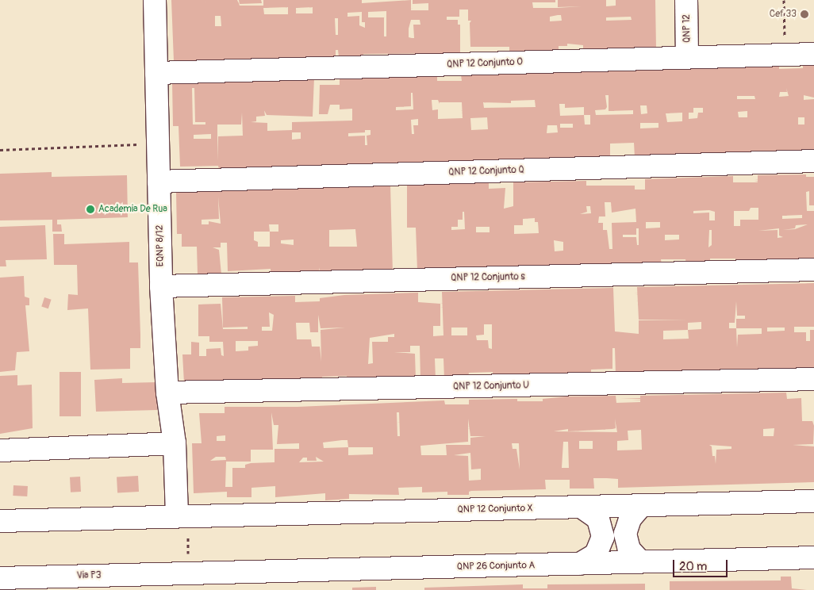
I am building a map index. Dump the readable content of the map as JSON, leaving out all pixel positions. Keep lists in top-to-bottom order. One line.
{"streets":{"street":["QNP 12","QNP 12 Conjunto O","QNP 12 Conjunto Q","EQNP 8/12","QNP 12 Conjunto s","QNP 12 Conjunto U","QNP 12 Conjunto X","QNP 26 Conjunto A","Via P3"]},"crossings":[["QNP 12","QNP 12 Conjunto O"],["QNP 12 Conjunto O","EQNP 8/12"],["QNP 12 Conjunto Q","EQNP 8/12"],["EQNP 8/12","QNP 12 Conjunto s"],["EQNP 8/12","QNP 12 Conjunto U"],["EQNP 8/12","QNP 12 Conjunto X"],["QNP 26 Conjunto A","Via P3"]],"places":["Cef 33","Academia De Rua"],"scale_bar":"20 m"}
